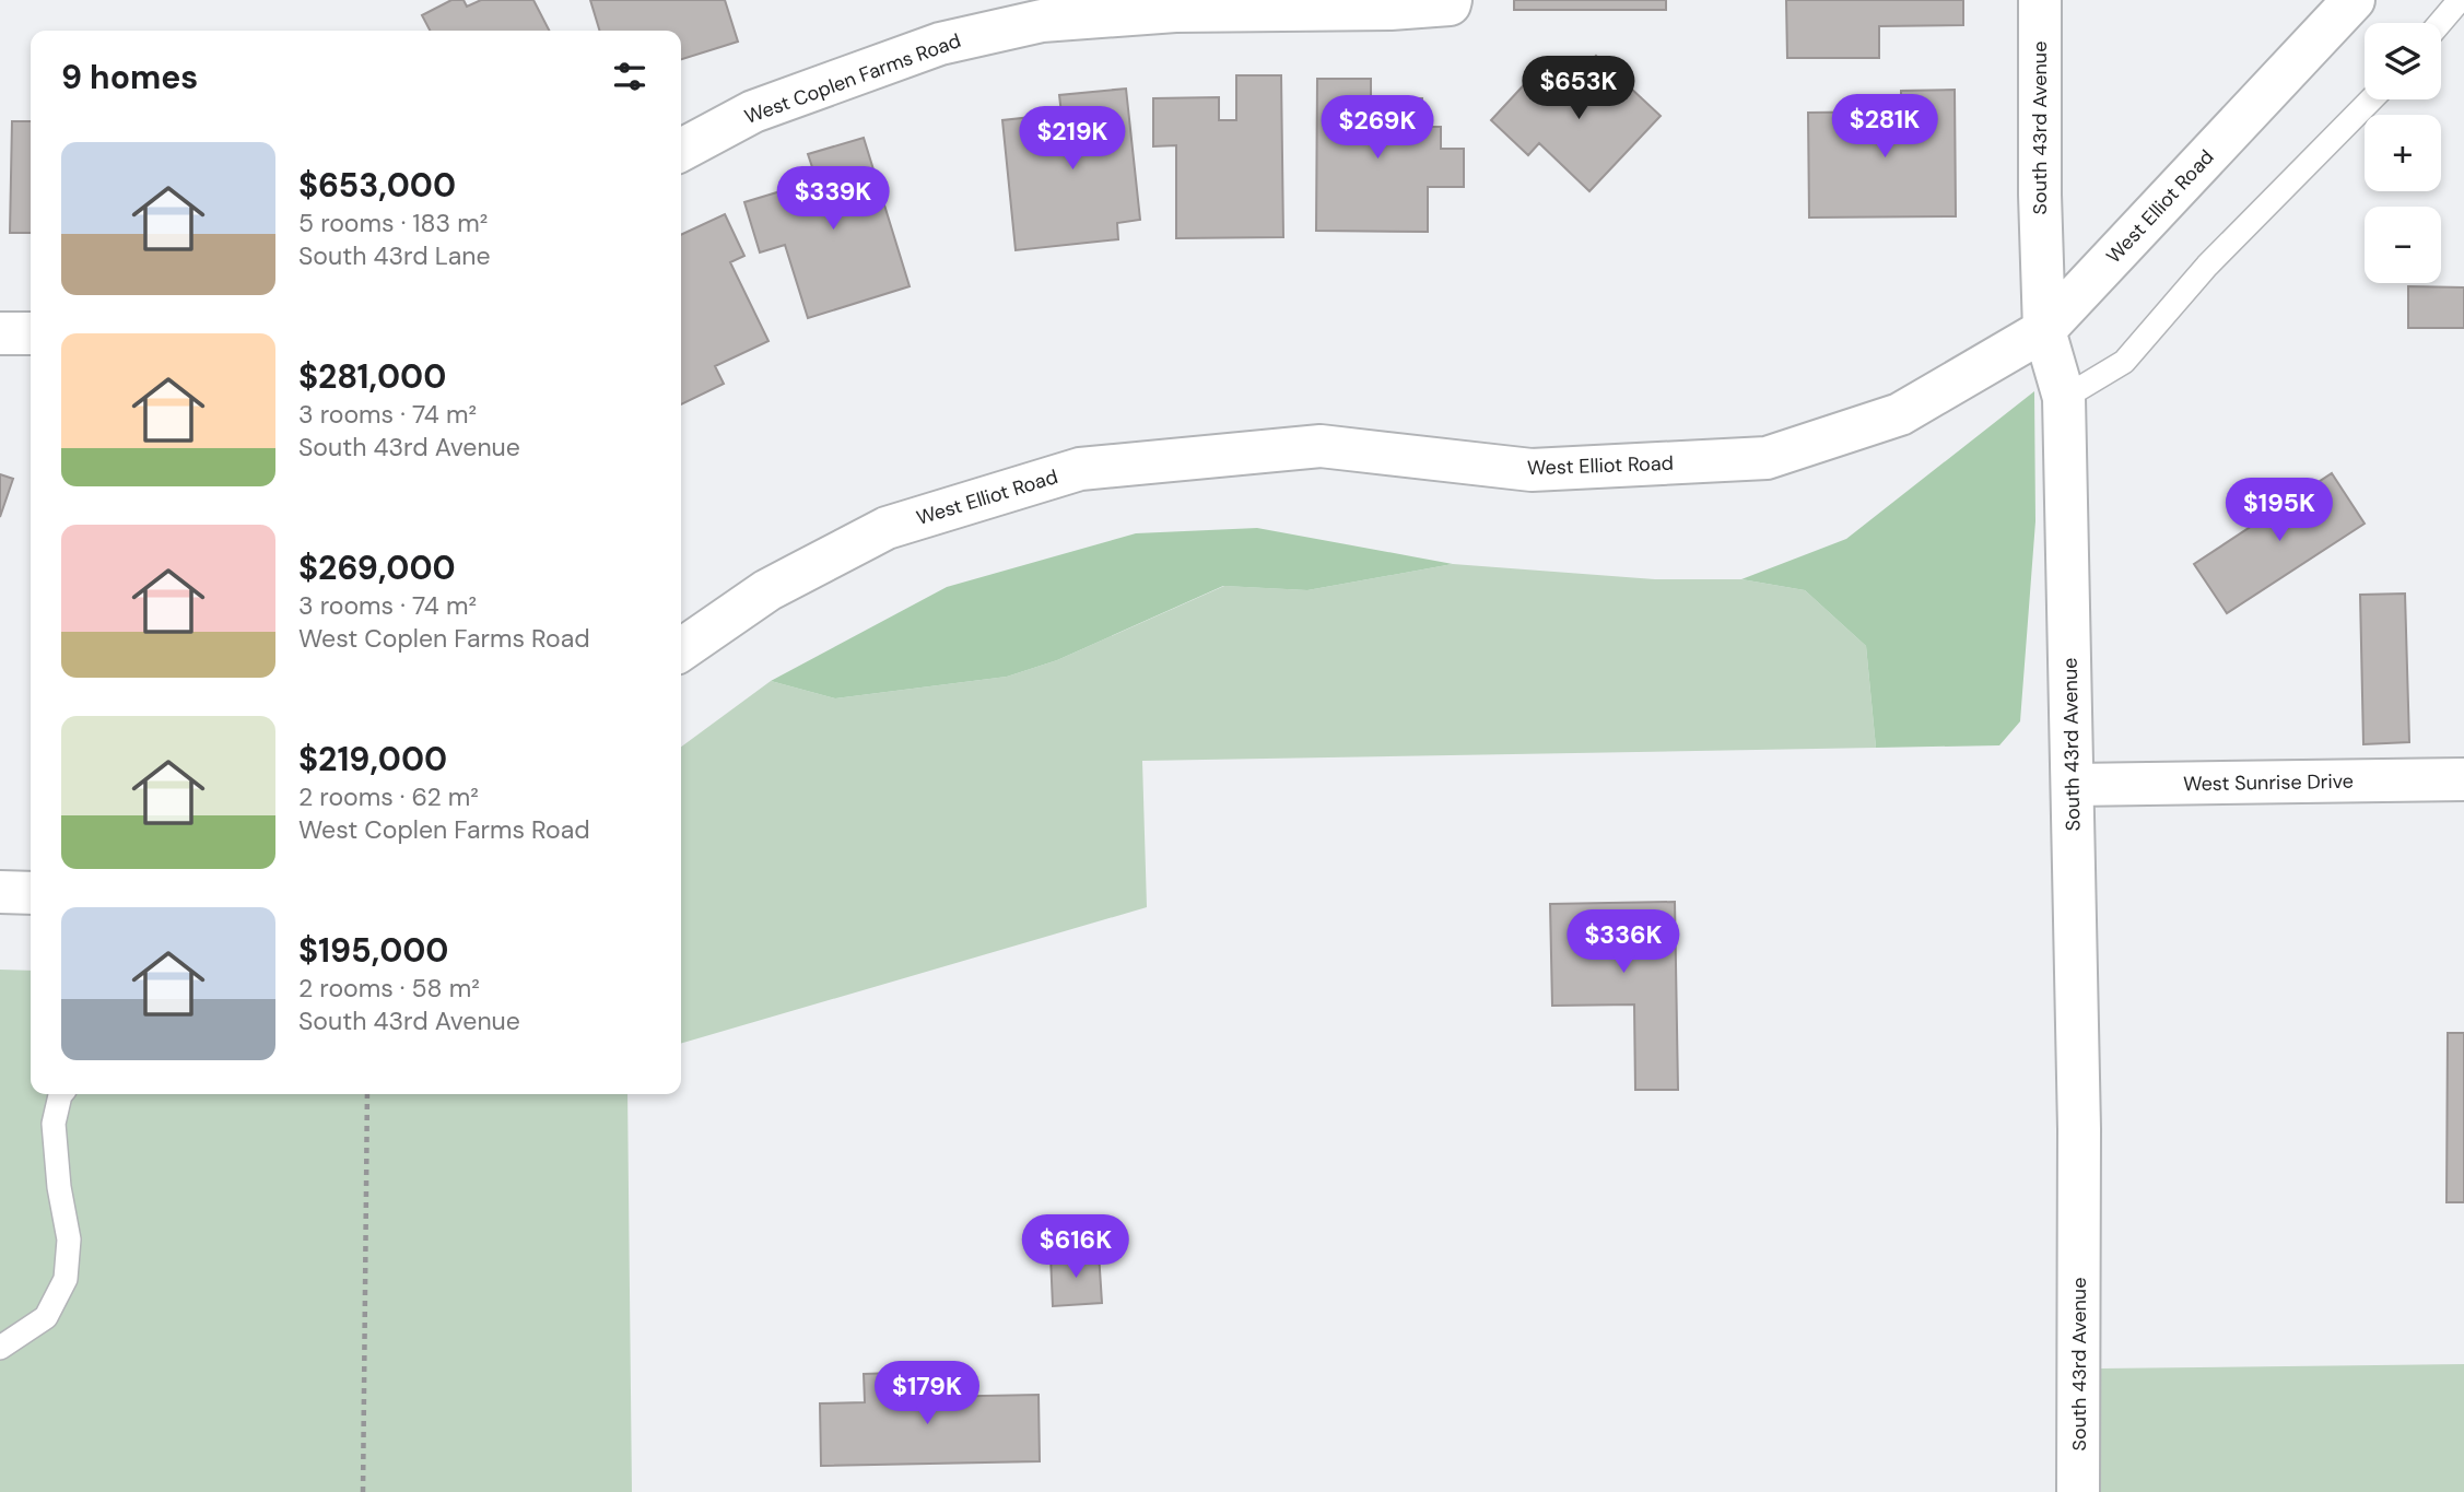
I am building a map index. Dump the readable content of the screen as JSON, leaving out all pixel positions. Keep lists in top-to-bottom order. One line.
{"streets":{"street":["West Coplen Farms Road","South 43rd Avenue","West Elliot Road","West Sunrise Drive"]},"crossings":[["South 43rd Avenue","West Elliot Road"],["South 43rd Avenue","West Sunrise Drive"]],"page":{"map_buttons":["+","−"],"heading":"9 homes","price":["$653K","$281K","$269K","$219K","$339K","$195K","$336K","$616K","$179K"],"list":[{"name":"$653,000","note":"5 rooms · 183 m² · South 43rd Lane"},{"name":"$281,000","note":"3 rooms · 74 m² · South 43rd Avenue"},{"name":"$269,000","note":"3 rooms · 74 m² · West Coplen Farms Road"},{"name":"$219,000","note":"2 rooms · 62 m² · West Coplen Farms Road"},{"name":"$195,000","note":"2 rooms · 58 m² · South 43rd Avenue"}]}}
